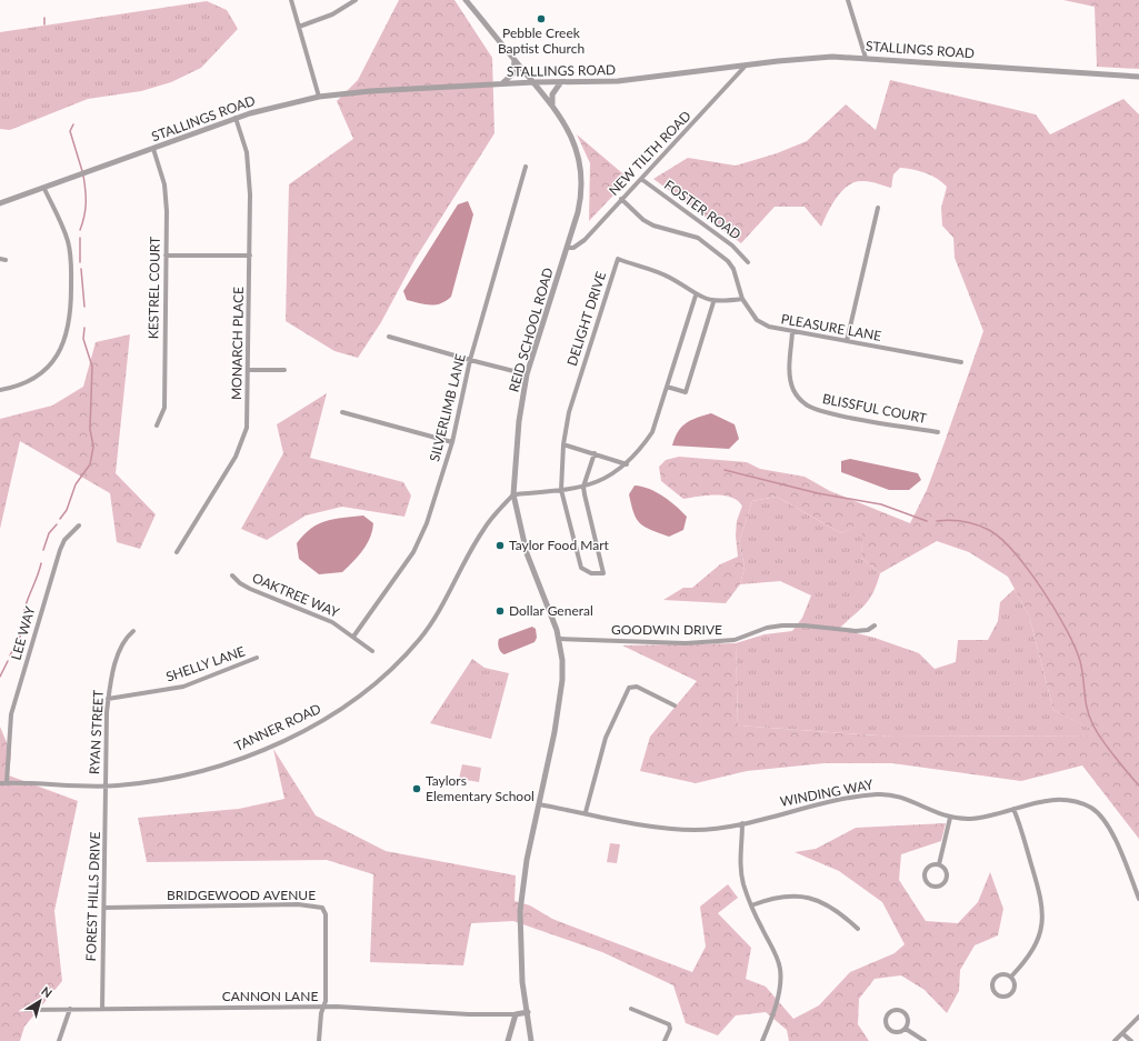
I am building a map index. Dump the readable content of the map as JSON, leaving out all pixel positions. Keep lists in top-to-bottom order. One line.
{"streets":{"street":["STALLINGS ROAD","NEW TILTH ROAD","FOSTER ROAD","KESTREL COURT","DELIGHT DRIVE","PLEASURE LANE","REID SCHOOL ROAD","MONARCH PLACE","SILVERLIMB LANE","BLISSFUL COURT","OAKTREE WAY","GOODWIN DRIVE","LEE WAY","SHELLY LANE","TANNER ROAD","RYAN STREET","WINDING WAY","BRIDGEWOOD AVENUE","FOREST HILLS DRIVE","CANNON LANE"]},"crossings":[["STALLINGS ROAD","NEW TILTH ROAD"],["STALLINGS ROAD","KESTREL COURT"],["STALLINGS ROAD","REID SCHOOL ROAD"],["STALLINGS ROAD","MONARCH PLACE"],["NEW TILTH ROAD","FOSTER ROAD"],["NEW TILTH ROAD","PLEASURE LANE"],["NEW TILTH ROAD","REID SCHOOL ROAD"],["DELIGHT DRIVE","PLEASURE LANE"],["PLEASURE LANE","BLISSFUL COURT"],["REID SCHOOL ROAD","GOODWIN DRIVE"],["REID SCHOOL ROAD","TANNER ROAD"],["REID SCHOOL ROAD","WINDING WAY"],["SILVERLIMB LANE","OAKTREE WAY"],["LEE WAY","TANNER ROAD"],["SHELLY LANE","RYAN STREET"],["TANNER ROAD","RYAN STREET"],["TANNER ROAD","FOREST HILLS DRIVE"],["RYAN STREET","FOREST HILLS DRIVE"],["BRIDGEWOOD AVENUE","FOREST HILLS DRIVE"],["BRIDGEWOOD AVENUE","CANNON LANE"],["FOREST HILLS DRIVE","CANNON LANE"]],"places":["Pebble Creek Baptist Church","Taylor Food Mart","Dollar General","Taylors Elementary School"],"north":"top right"}
